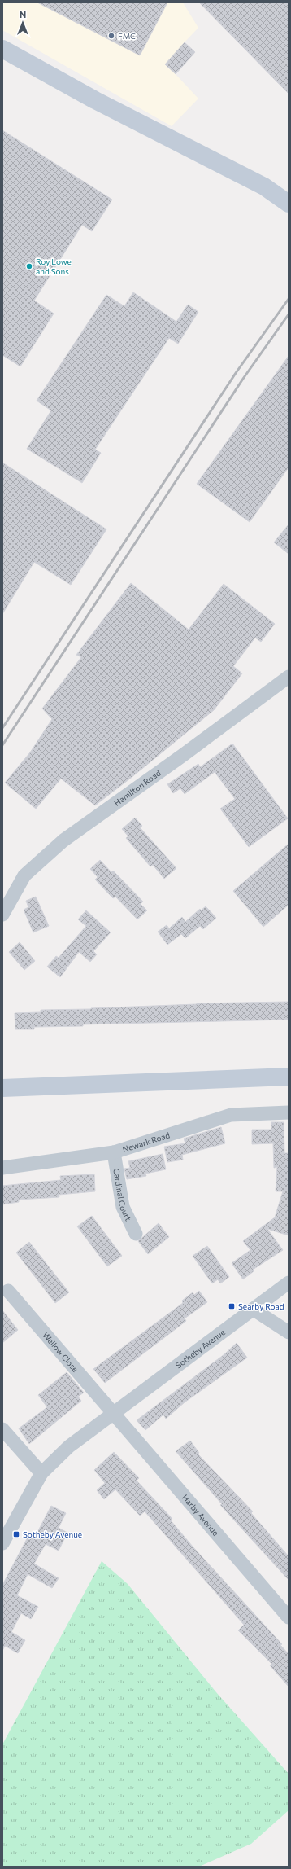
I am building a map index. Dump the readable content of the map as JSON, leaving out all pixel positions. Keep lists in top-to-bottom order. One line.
{"streets":{"street":["Hamilton Road","Newark Road","Cardinal Court","Sotheby Avenue","Wellow Close","Harby Avenue"]},"crossings":[["Newark Road","Cardinal Court"],["Sotheby Avenue","Wellow Close"],["Sotheby Avenue","Harby Avenue"],["Wellow Close","Harby Avenue"]],"places":{"other":["FMC","Roy Lowe and Sons"],"transit":["Searby Road","Sotheby Avenue"]},"north":"top"}
